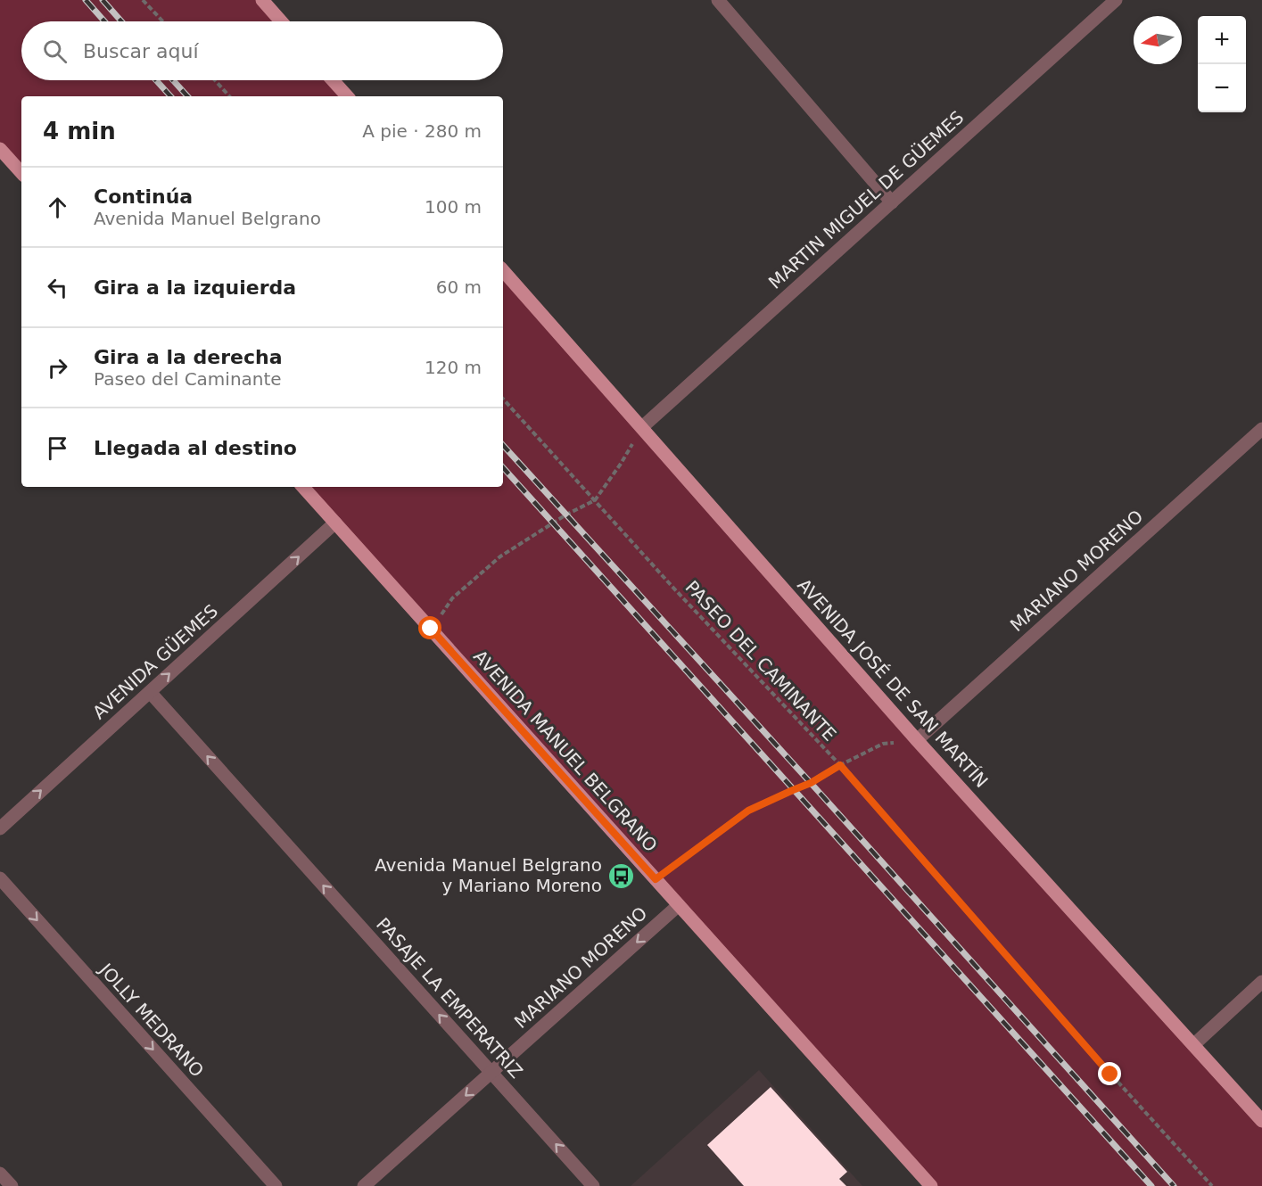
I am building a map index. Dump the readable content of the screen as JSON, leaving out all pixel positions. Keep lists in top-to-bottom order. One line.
{"streets":{"main road":["AVENIDA JOSÉ DE SAN MARTÍN","AVENIDA MANUEL BELGRANO"],"street":["MARTIN MIGUEL DE GÜEMES","MARIANO MORENO","AVENIDA GÜEMES","PASAJE LA EMPERATRIZ","JOLLY MEDRANO"],"path":["PASEO DEL CAMINANTE"]},"crossings":[["MARTIN MIGUEL DE GÜEMES","AVENIDA JOSÉ DE SAN MARTÍN"],["MARIANO MORENO","AVENIDA JOSÉ DE SAN MARTÍN"],["MARIANO MORENO","AVENIDA MANUEL BELGRANO"],["MARIANO MORENO","PASAJE LA EMPERATRIZ"],["AVENIDA GÜEMES","AVENIDA MANUEL BELGRANO"],["AVENIDA GÜEMES","PASAJE LA EMPERATRIZ"]],"one_way":["MARIANO MORENO","AVENIDA GÜEMES","PASAJE LA EMPERATRIZ","JOLLY MEDRANO"],"places":{"bus stop":["Avenida Manuel Belgrano y Mariano Moreno"]},"north":"left","page":{"map_buttons":["+","−"],"search":"Buscar aquí","heading":["4 min","A pie · 280 m"],"list":[["Continúa","Avenida Manuel Belgrano","100 m"],["Gira a la izquierda","60 m"],["Gira a la derecha","Paseo del Caminante","120 m"],"Llegada al destino"]}}
